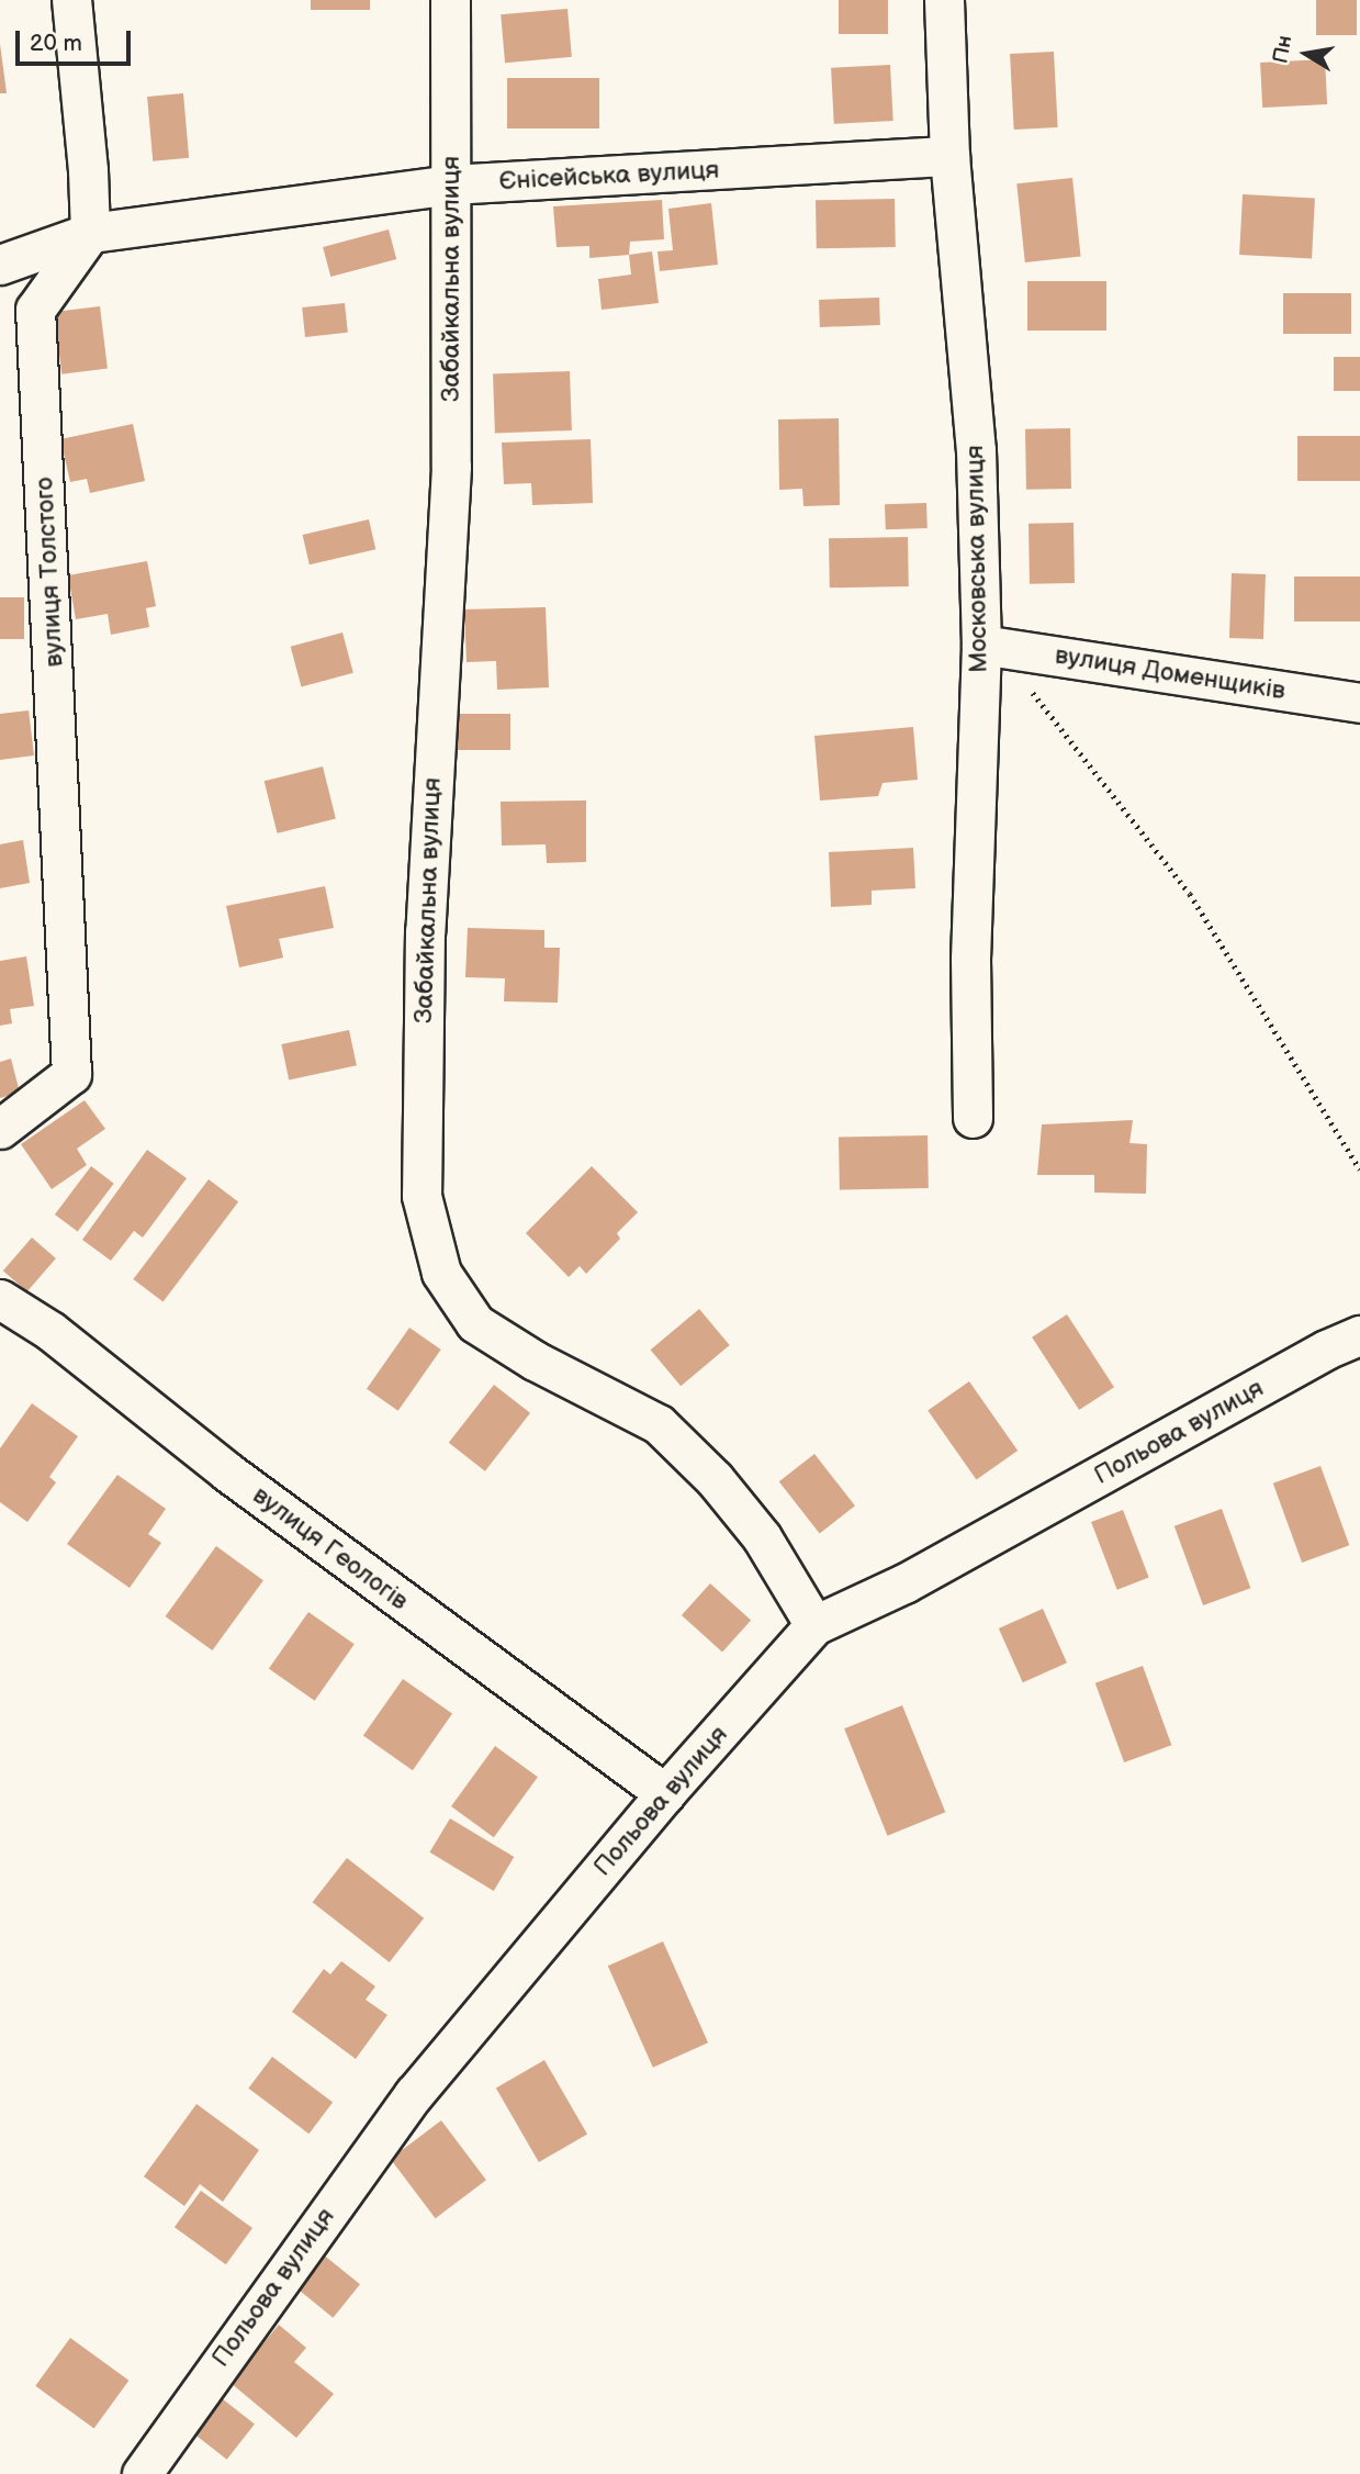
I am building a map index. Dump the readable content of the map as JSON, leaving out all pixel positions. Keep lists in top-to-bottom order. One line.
{"streets":{"street":["Єнісейська вулиця","Забайкальна вулиця","Московська вулиця","вулиця Толстого","вулиця Доменщиків","Польова вулиця","вулиця Геологів"]},"crossings":[["Єнісейська вулиця","Забайкальна вулиця"],["Єнісейська вулиця","Московська вулиця"],["Єнісейська вулиця","вулиця Толстого"],["Забайкальна вулиця","Польова вулиця"],["Московська вулиця","вулиця Доменщиків"],["Польова вулиця","вулиця Геологів"]],"scale_bar":"20 m","north":"left"}
